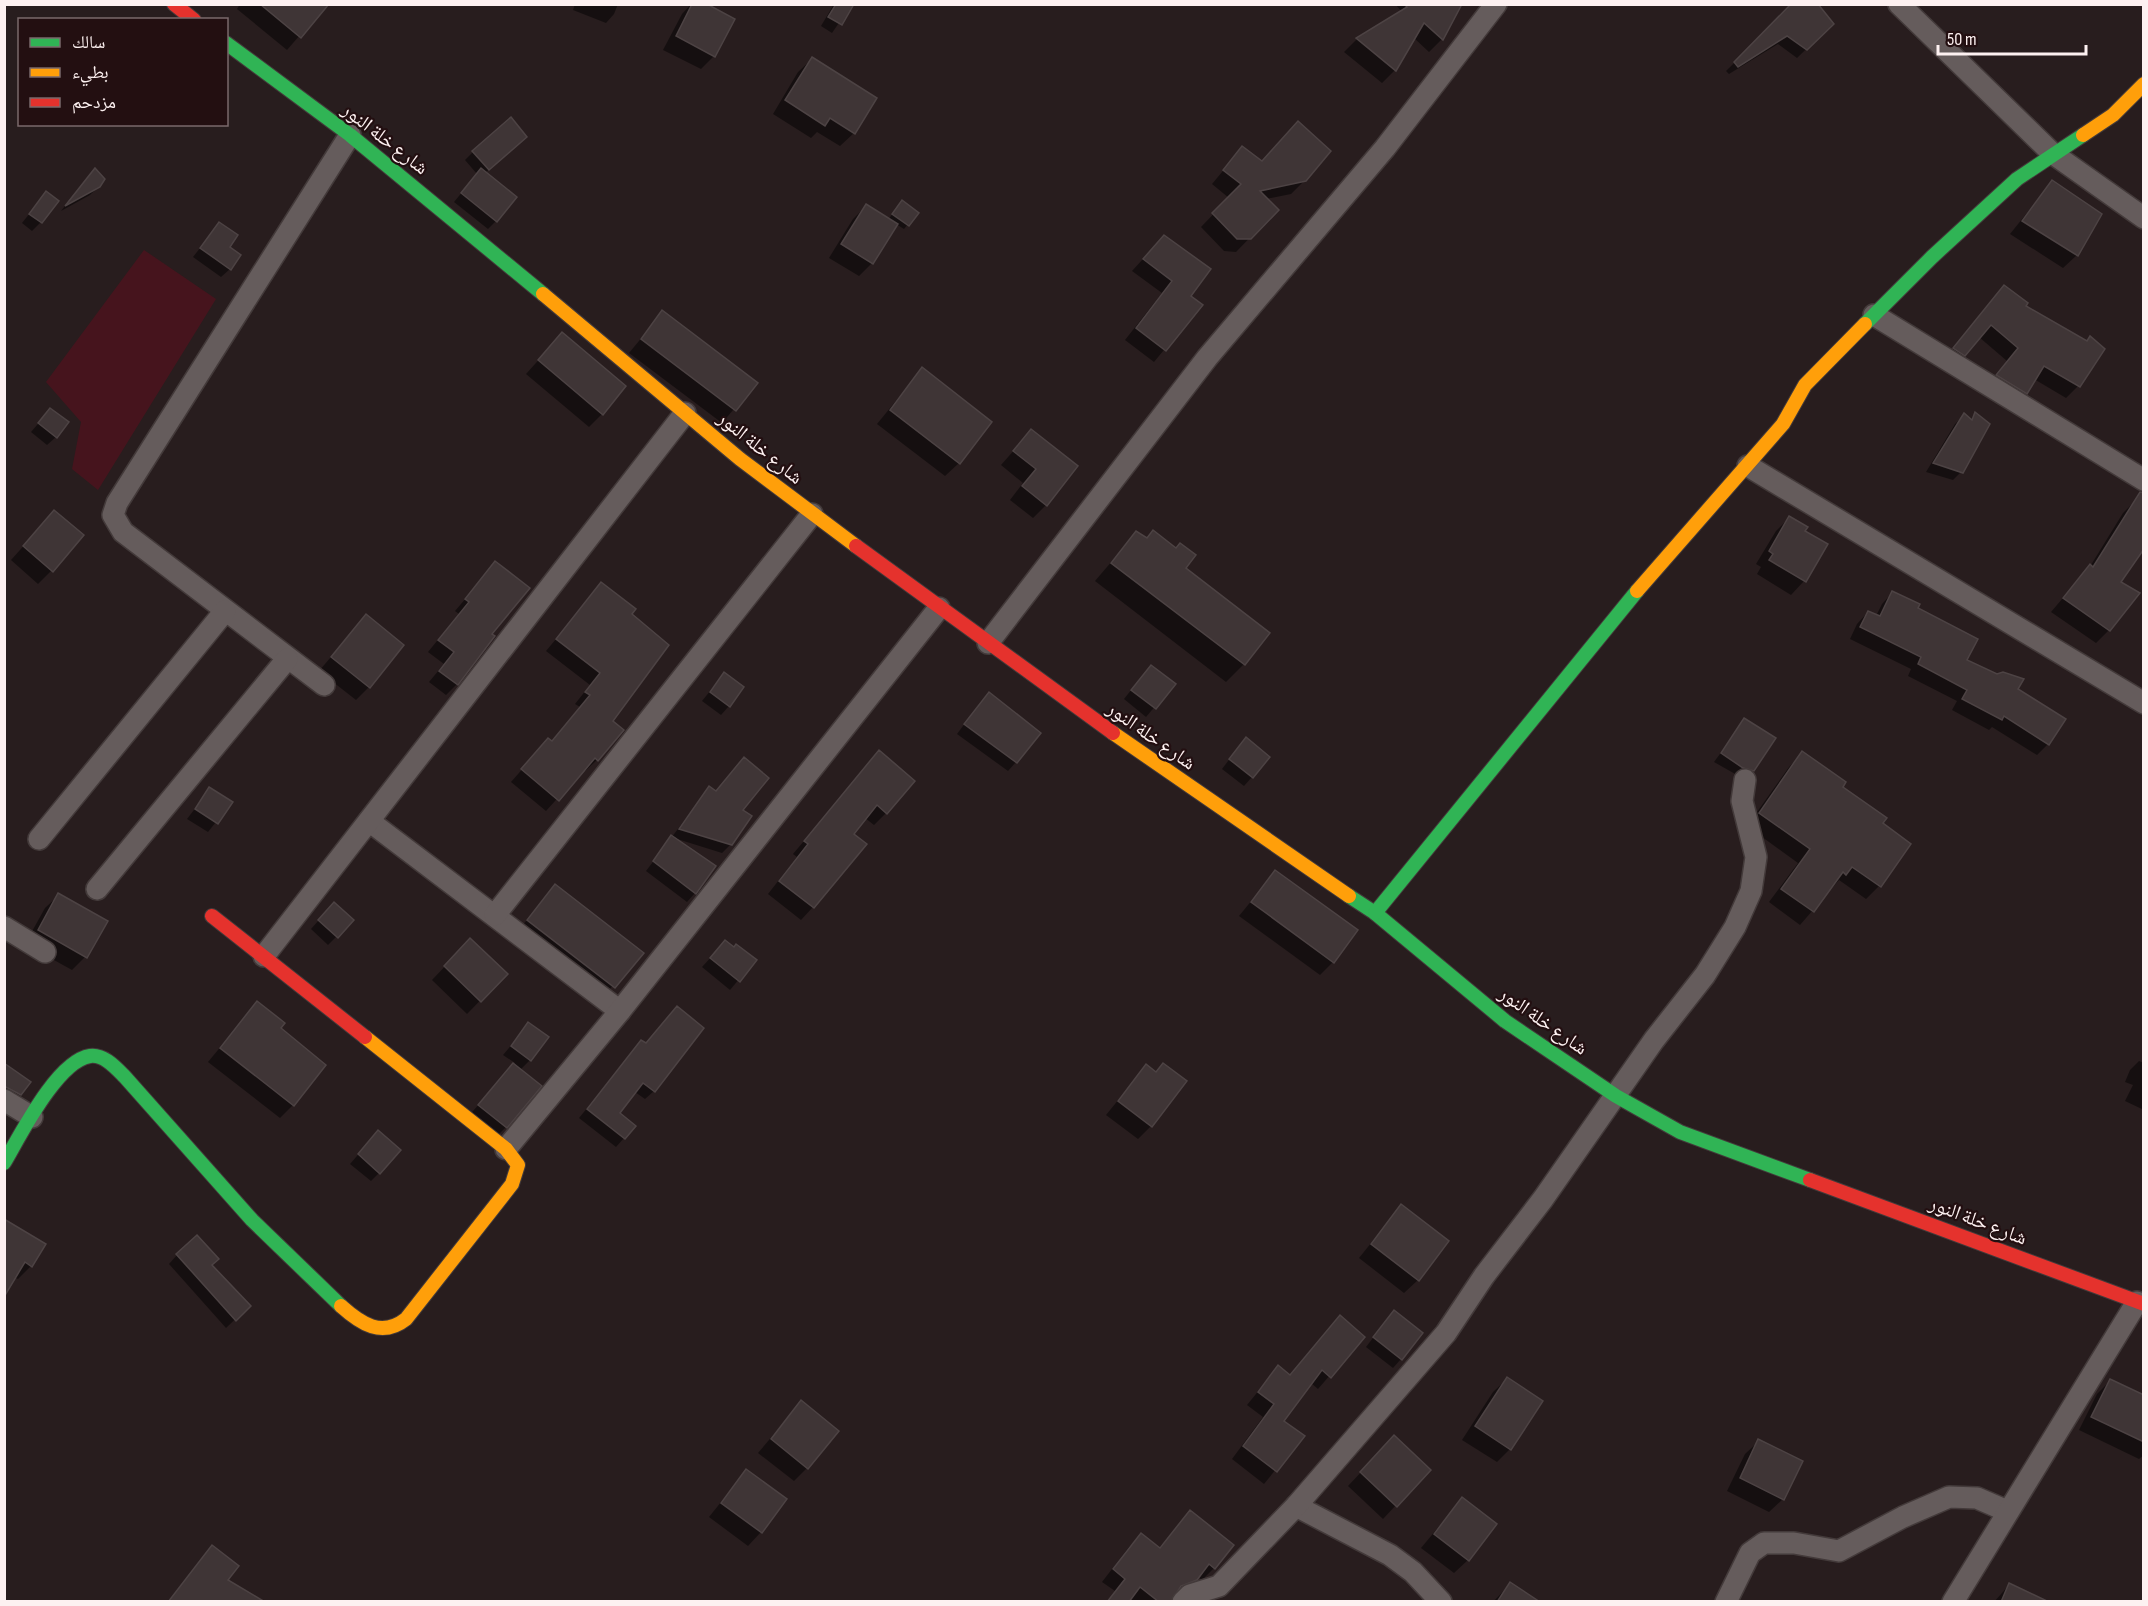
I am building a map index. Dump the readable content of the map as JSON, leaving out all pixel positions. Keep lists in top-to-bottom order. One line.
{"streets":{"street":["شارع خلة النور"]},"legend":["سالك","بطيء","مزدحم"],"scale_bar":"50 m"}
